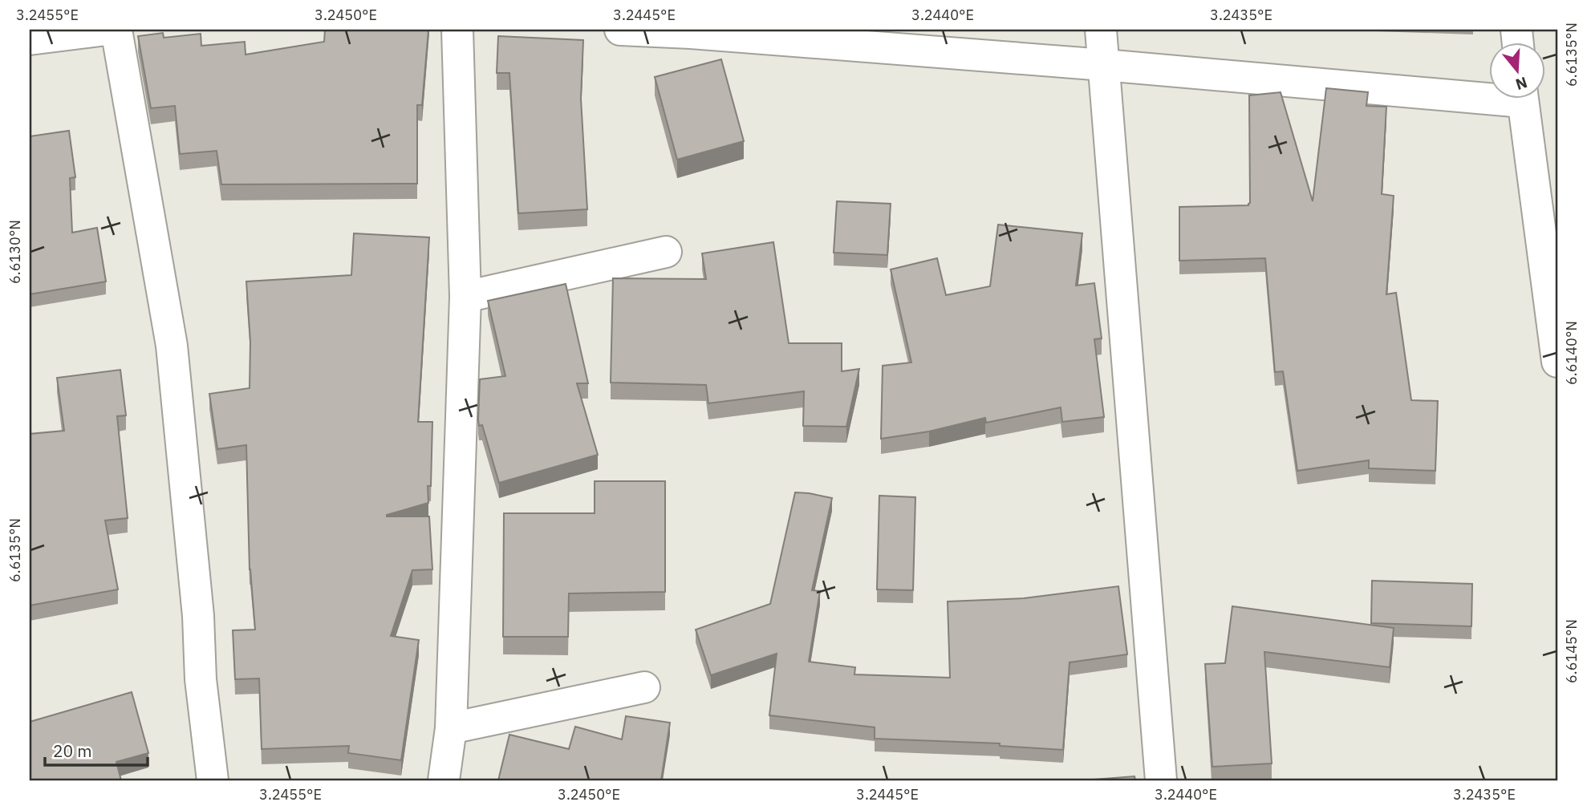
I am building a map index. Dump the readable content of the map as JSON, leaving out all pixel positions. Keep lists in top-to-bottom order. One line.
{"scale_bar":"20 m","north":"bottom","coordinates":["3.2455°E","3.2450°E","3.2445°E","3.2440°E","3.2435°E","6.6135°N","6.6130°N","6.6140°N","6.6145°N"]}
